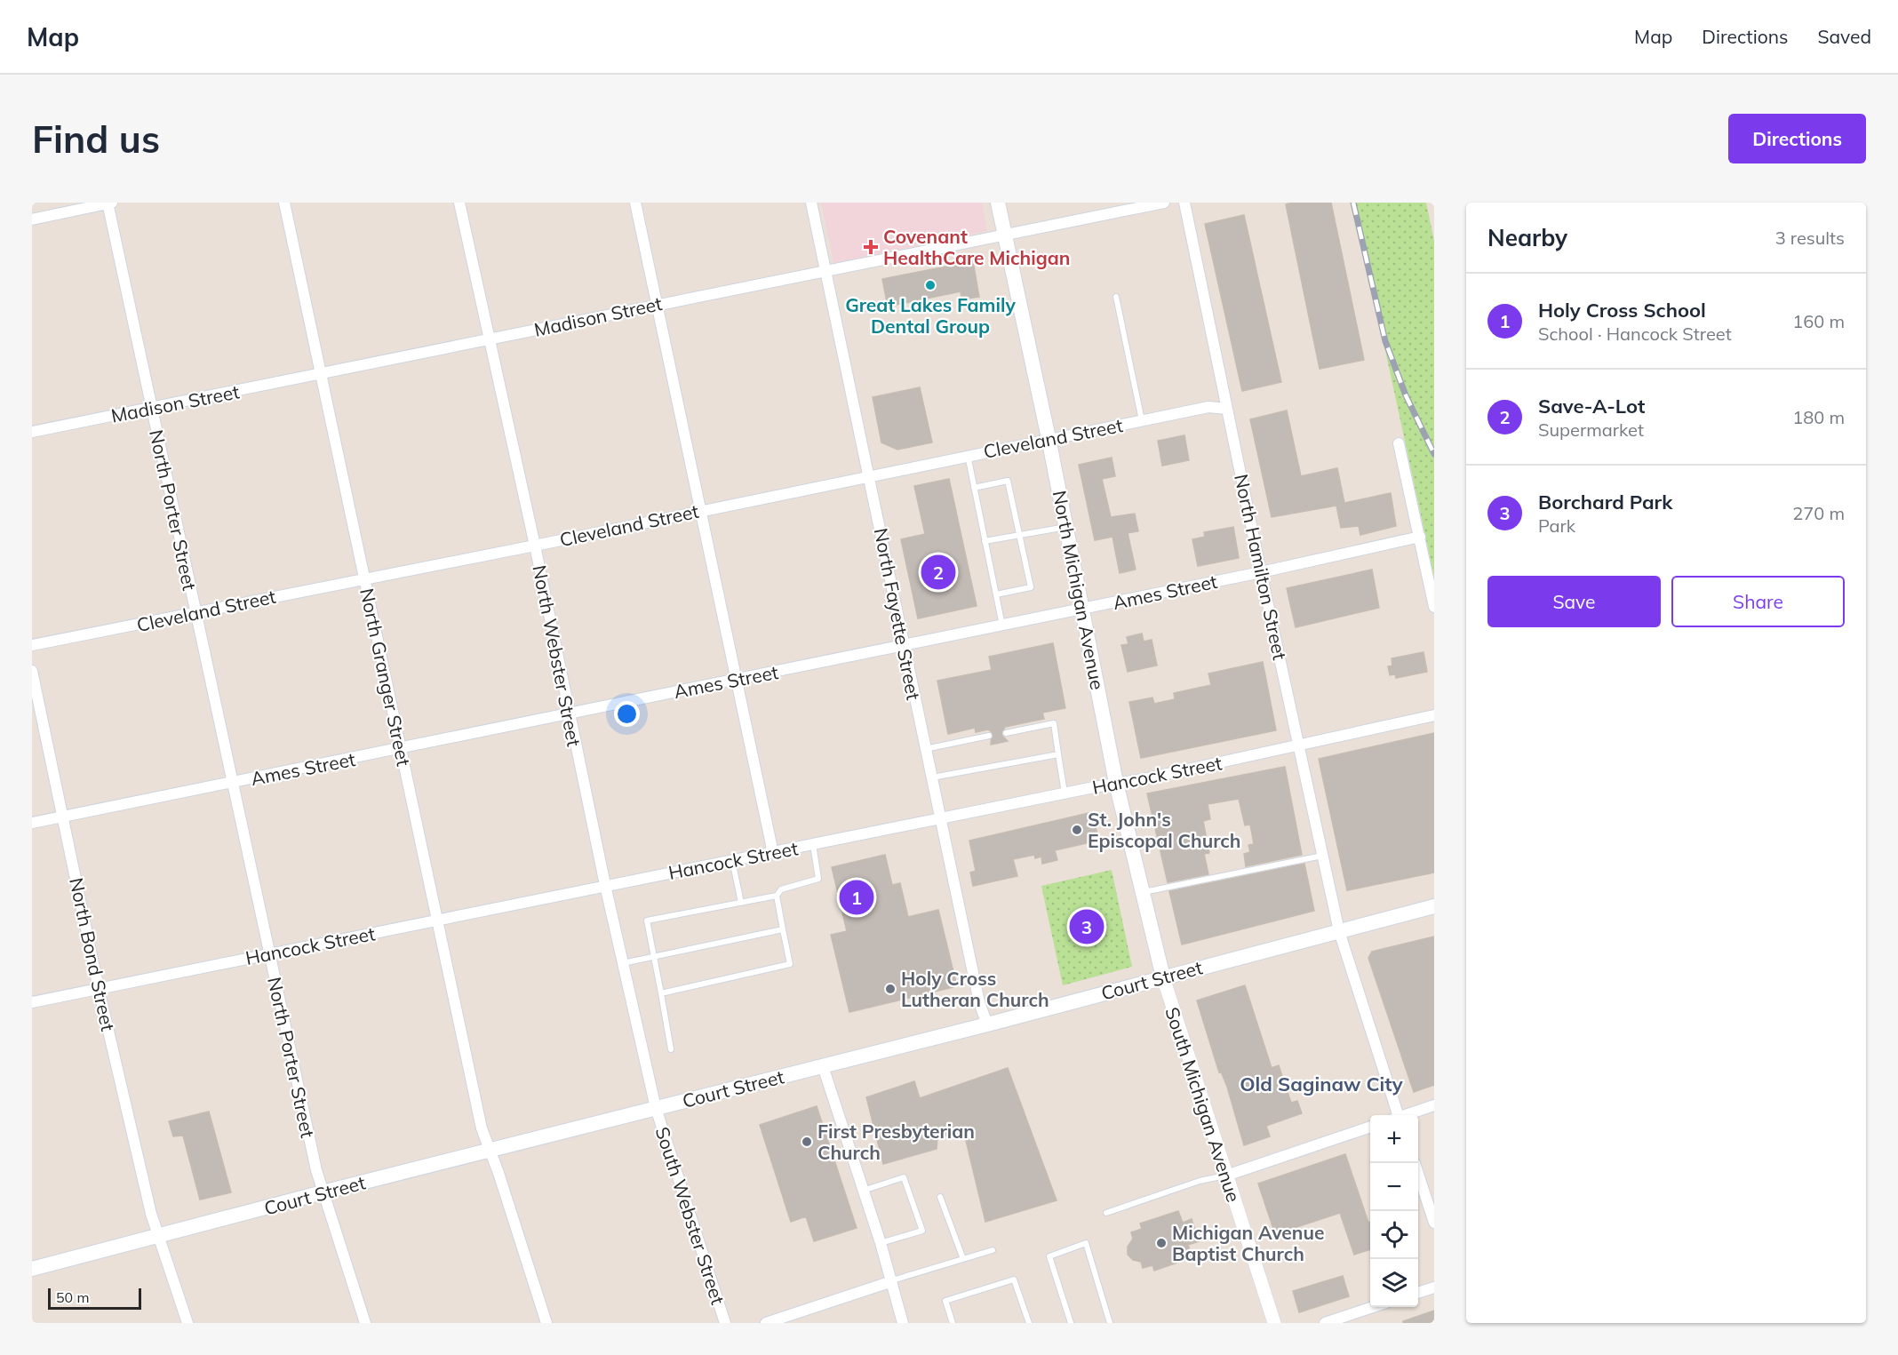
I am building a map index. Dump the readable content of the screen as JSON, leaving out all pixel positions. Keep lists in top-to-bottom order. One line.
{"streets":{"main road":["North Michigan Avenue","Court Street"],"street":["Madison Street","Cleveland Street","North Porter Street","North Hamilton Street","Ames Street","North Fayette Street","North Webster Street","North Granger Street","Hancock Street","North Bond Street","South Michigan Avenue","South Webster Street"]},"crossings":[["Madison Street","North Porter Street"],["Madison Street","North Michigan Avenue"],["Madison Street","North Fayette Street"],["Madison Street","North Webster Street"],["Madison Street","North Granger Street"],["Cleveland Street","North Porter Street"],["Cleveland Street","North Hamilton Street"],["Cleveland Street","North Michigan Avenue"],["Cleveland Street","North Fayette Street"],["Cleveland Street","North Webster Street"],["Cleveland Street","North Granger Street"],["North Porter Street","Ames Street"],["North Porter Street","Hancock Street"],["North Porter Street","Court Street"],["North Hamilton Street","Ames Street"],["North Hamilton Street","Hancock Street"],["North Hamilton Street","Court Street"],["North Michigan Avenue","Ames Street"],["North Michigan Avenue","Hancock Street"],["North Michigan Avenue","Court Street"],["North Michigan Avenue","South Michigan Avenue"],["Ames Street","North Fayette Street"],["Ames Street","North Webster Street"],["Ames Street","North Granger Street"],["Ames Street","North Bond Street"],["North Fayette Street","Hancock Street"],["North Fayette Street","Court Street"],["North Webster Street","Hancock Street"],["North Webster Street","Court Street"],["North Webster Street","South Webster Street"],["North Granger Street","Hancock Street"],["North Granger Street","Court Street"],["Hancock Street","North Bond Street"],["North Bond Street","Court Street"],["Court Street","South Michigan Avenue"],["Court Street","South Webster Street"]],"districts":["Old Saginaw City"],"places":{"health":["Covenant HealthCare Michigan"],"other":["Great Lakes Family Dental Group","St. John's Episcopal Church","Holy Cross Lutheran Church","First Presbyterian Church","Michigan Avenue Baptist Church"]},"scale_bar":"50 m","page":{"header":"Map","nav":["Map","Directions","Saved"],"buttons":["Directions",["Save","Share"]],"title":"Find us","heading":["Nearby","3 results"],"list":[{"mark":"1","name":"Holy Cross School","note":"School · Hancock Street","value":"160 m"},{"mark":"2","name":"Save-A-Lot","note":"Supermarket","value":"180 m"},{"mark":"3","name":"Borchard Park","note":"Park","value":"270 m"}],"pins":["2","1","3"],"map_buttons":["+","−"],"scale":"50 m"}}
